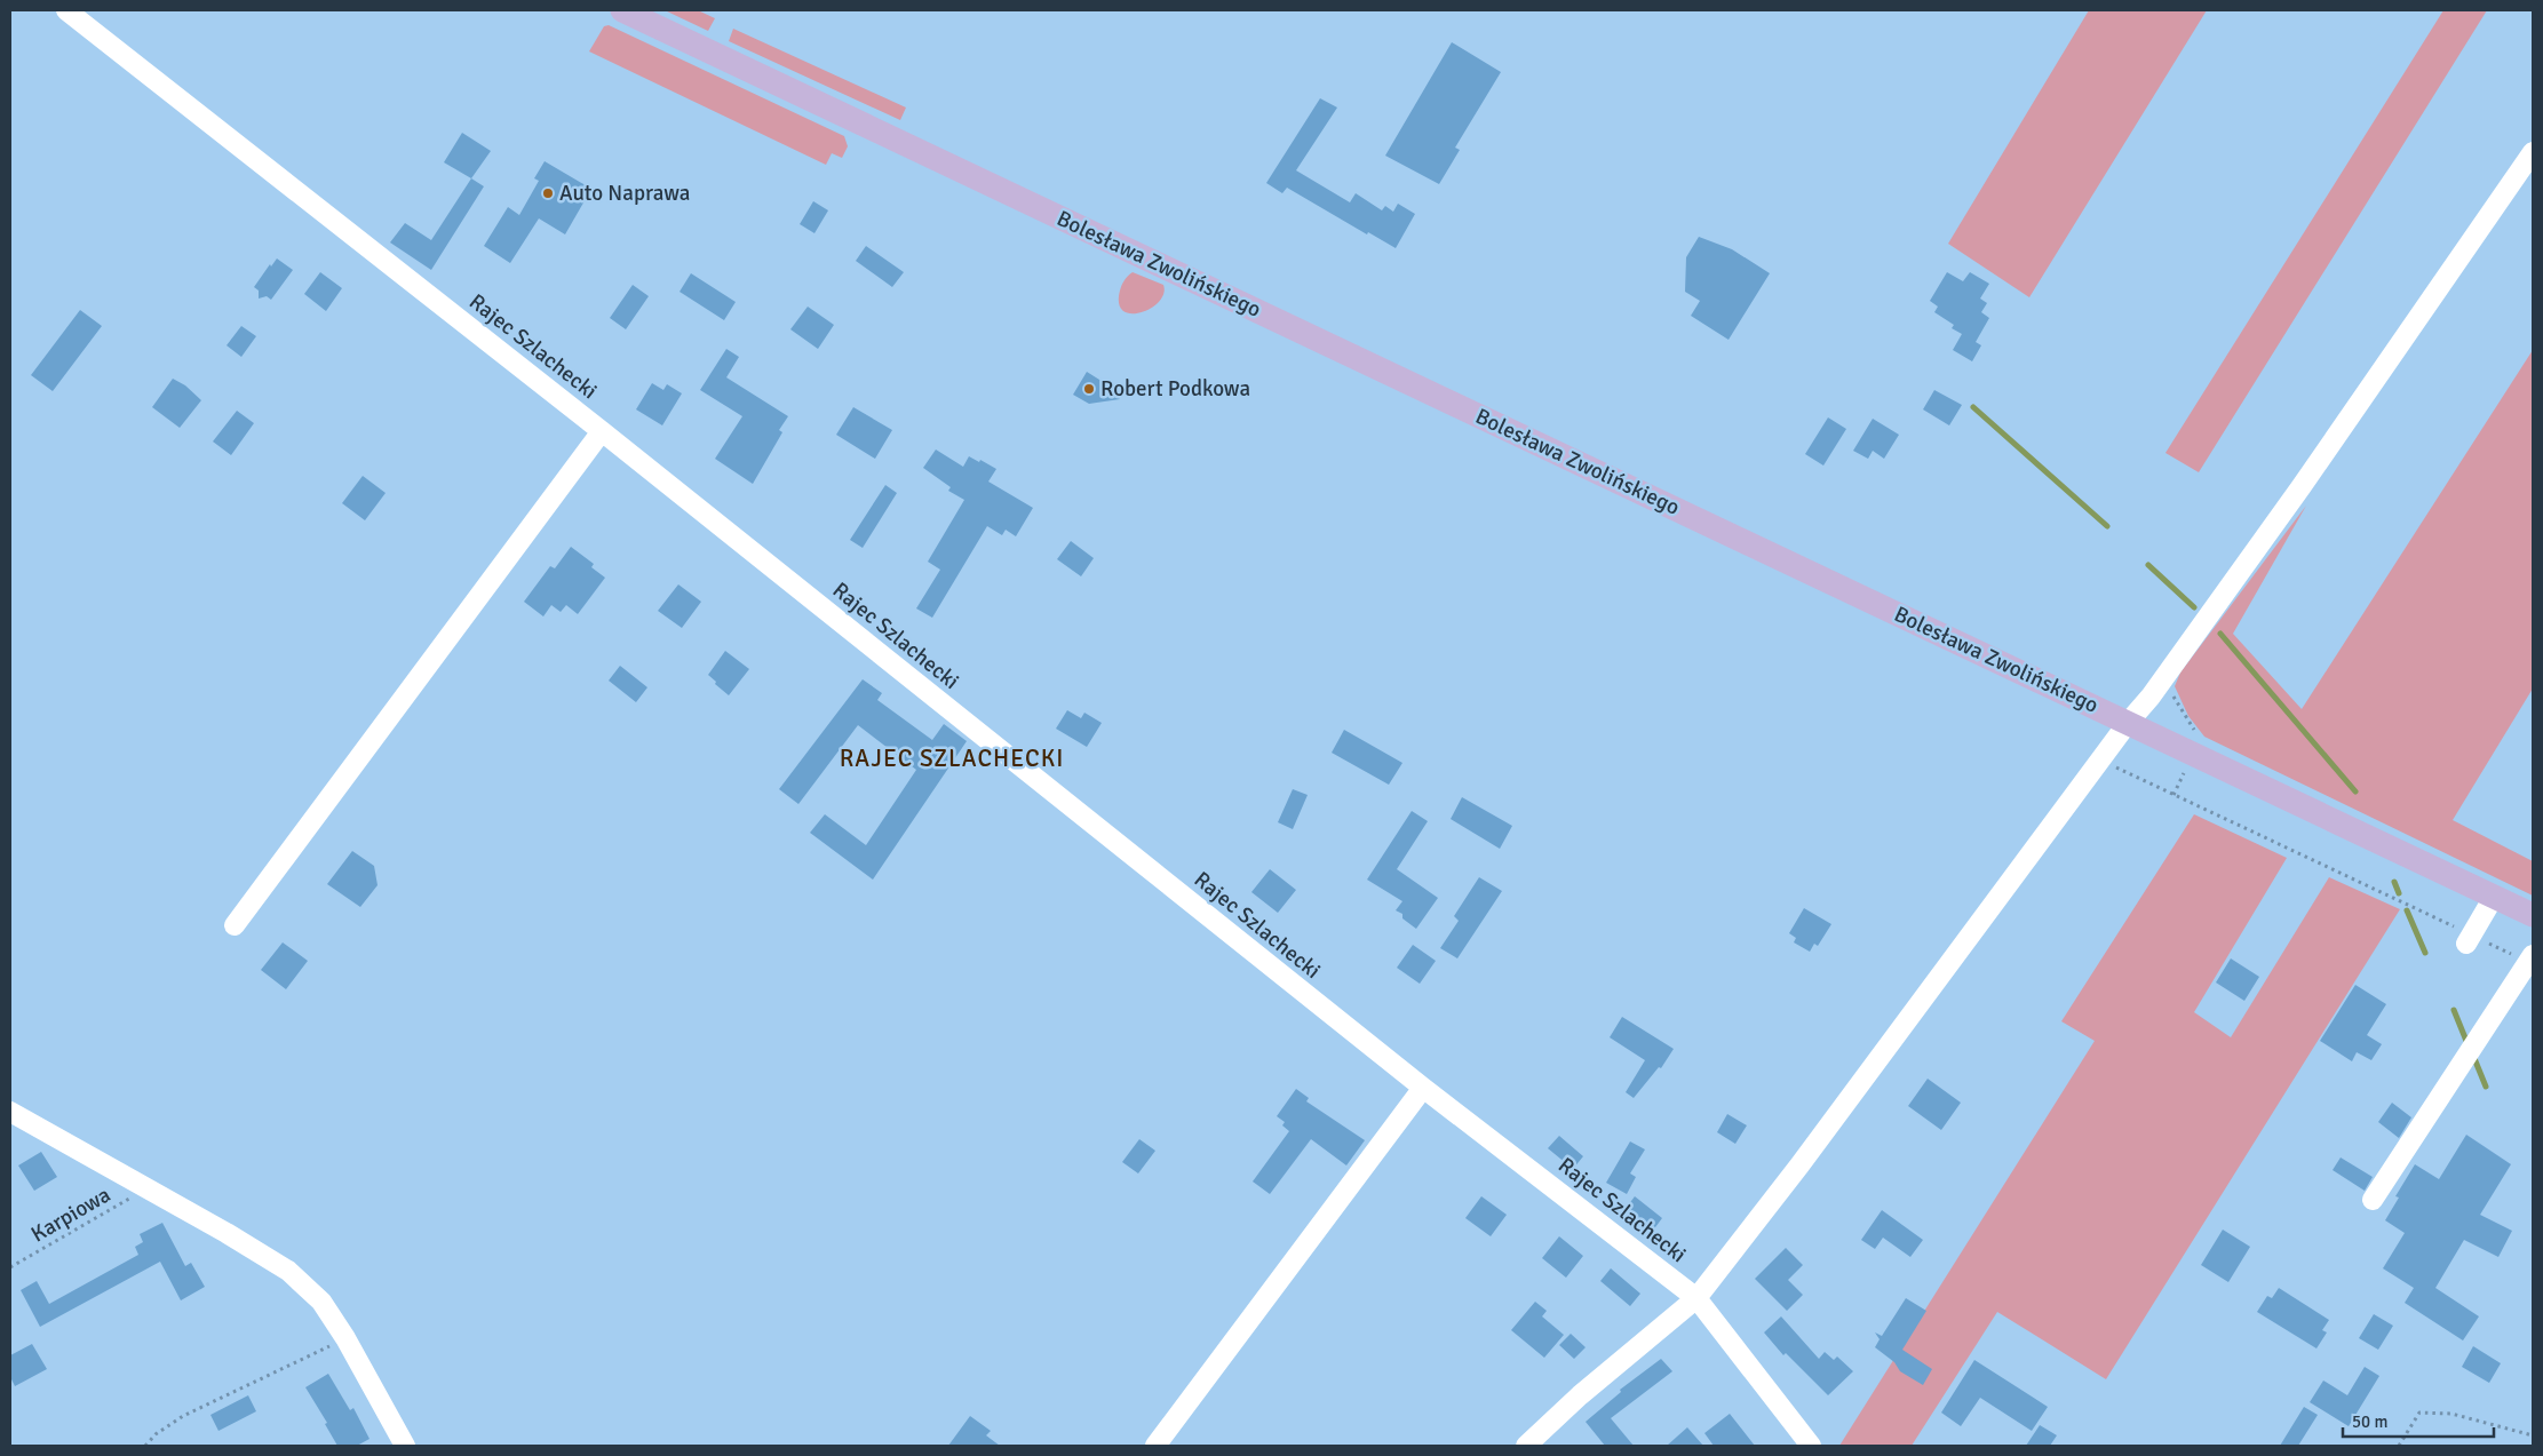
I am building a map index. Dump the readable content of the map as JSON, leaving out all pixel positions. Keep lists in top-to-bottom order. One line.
{"streets":{"main road":["Bolesława Zwolińskiego"],"street":["Rajec Szlachecki"],"path":["Karpiowa"]},"districts":["RAJEC SZLACHECKI"],"places":["Auto Naprawa","Robert Podkowa"],"scale_bar":"50 m"}
